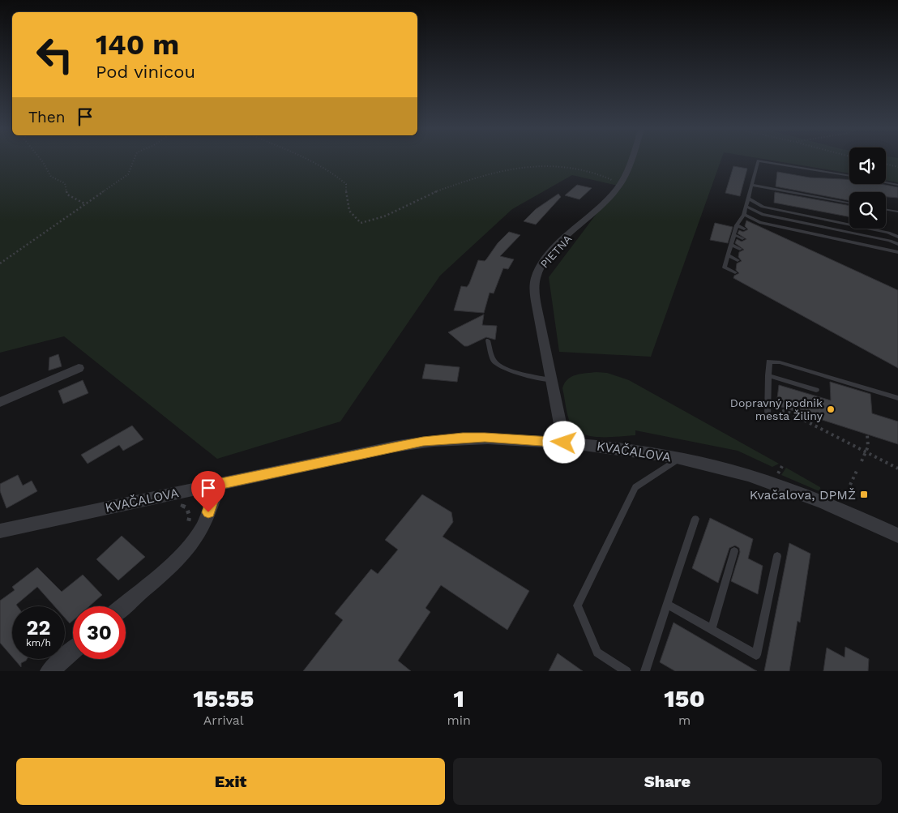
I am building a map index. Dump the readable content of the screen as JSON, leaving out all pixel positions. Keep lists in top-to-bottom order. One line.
{"streets":{"street":["PIETNA","KVAČALOVA"]},"crossings":[["PIETNA","KVAČALOVA"]],"places":{"other":["Dopravný podnik mesta Žiliny"],"transit":["Kvačalova, DPMŽ"]},"page":{"turn":["140 m","Pod vinicou"],"then":"Then","speed":"22 km/h","limit":"30","eta":["15:55","Arrival","1","min","150","m"],"buttons":["Exit","Share"]}}
